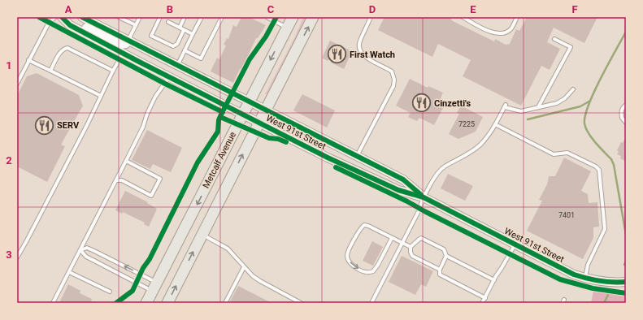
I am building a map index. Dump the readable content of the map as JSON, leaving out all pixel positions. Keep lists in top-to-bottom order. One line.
{"streets":{"main road":["Metcalf Avenue"],"street":["West 91st Street"]},"crossings":[["West 91st Street","Metcalf Avenue"]],"places":{"restaurant":["First Watch","Cinzetti's","SERV"]},"house_numbers":["7225","7401"],"grid":{"columns":["A","B","C","D","E","F"],"rows":["1","2","3"]}}
